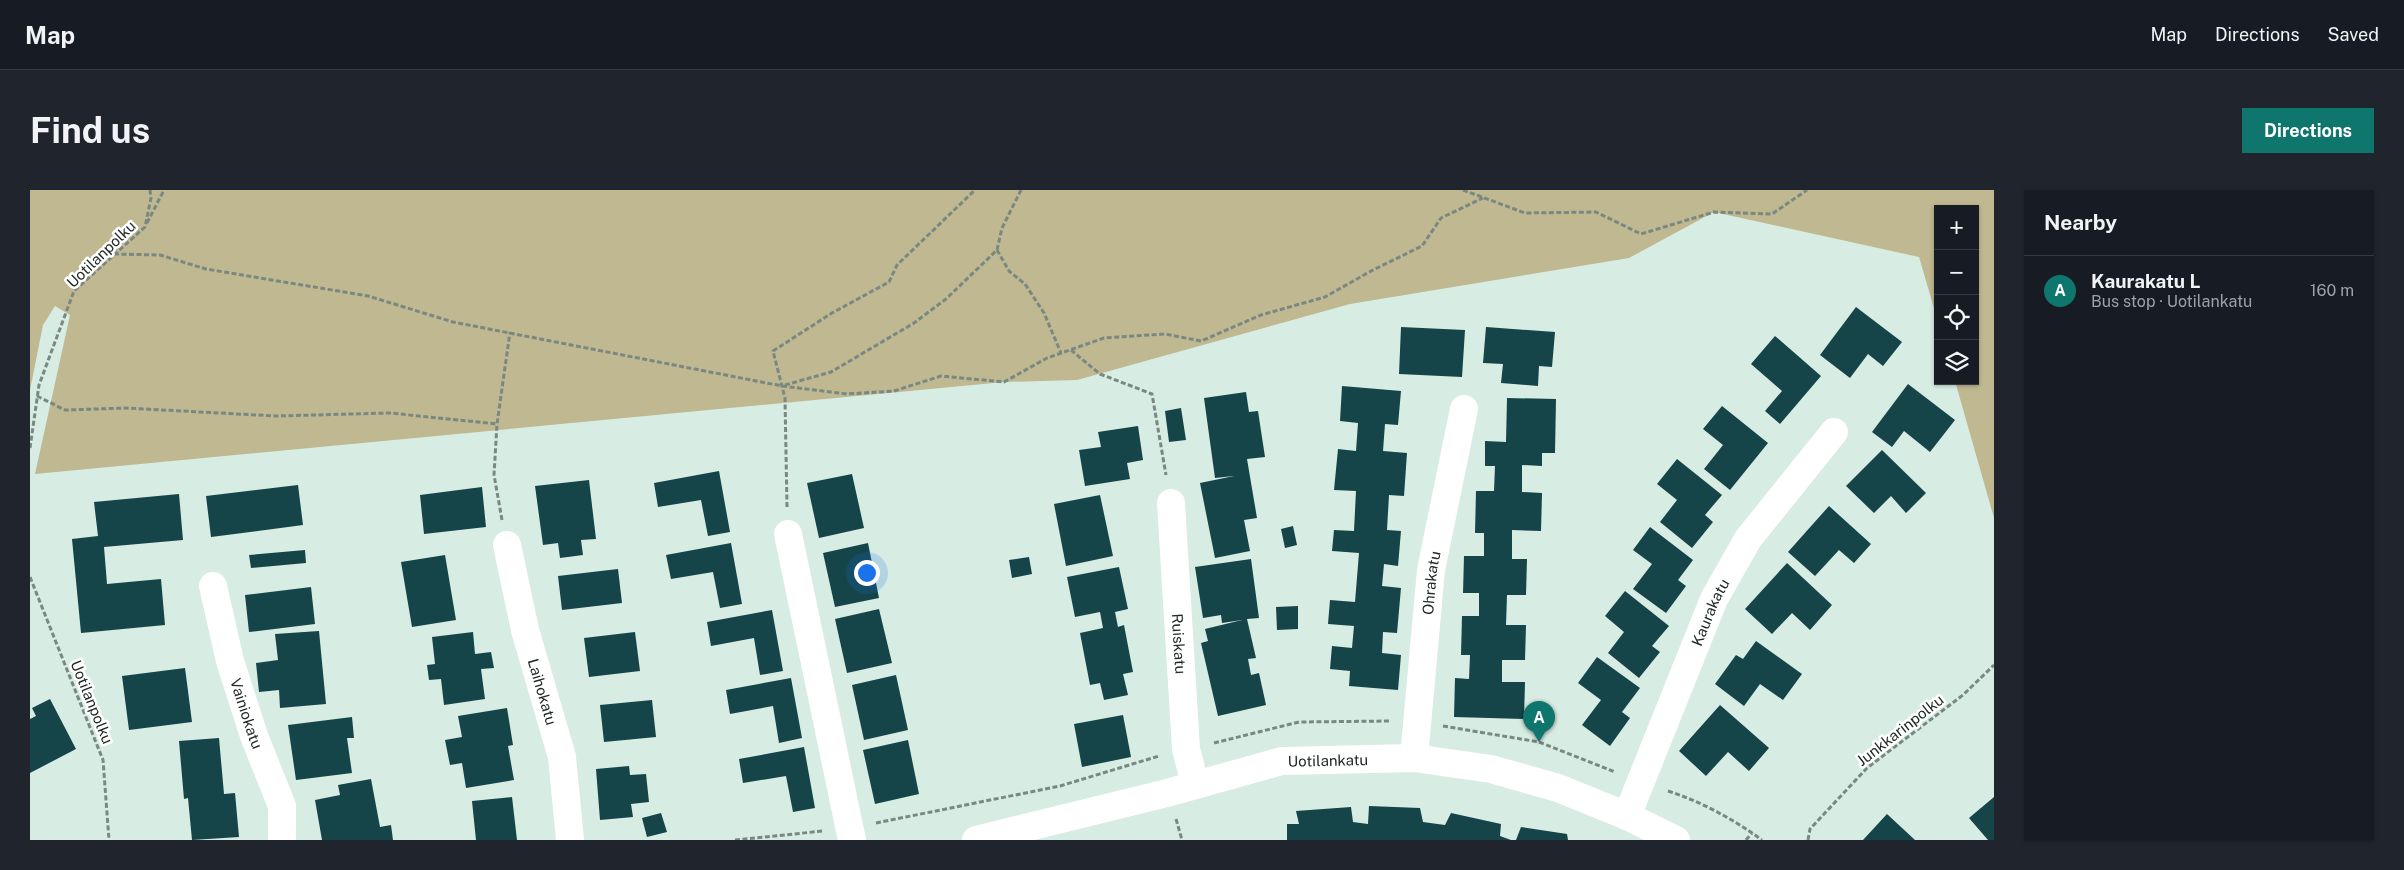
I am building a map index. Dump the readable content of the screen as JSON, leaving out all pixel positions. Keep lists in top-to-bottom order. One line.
{"streets":{"street":["Ohrakatu","Kaurakatu","Ruiskatu","Laihokatu","Vainiokatu","Uotilankatu"],"path":["Uotilanpolku","Junkkarinpolku"]},"crossings":[["Ohrakatu","Uotilankatu"],["Kaurakatu","Uotilankatu"],["Ruiskatu","Uotilankatu"]],"page":{"header":"Map","nav":["Map","Directions","Saved"],"buttons":"Directions","title":"Find us","heading":"Nearby","map_buttons":["+","−"],"list":[{"mark":"A","name":"Kaurakatu L","note":"Bus stop · Uotilankatu","value":"160 m"}],"pins":"A"}}
